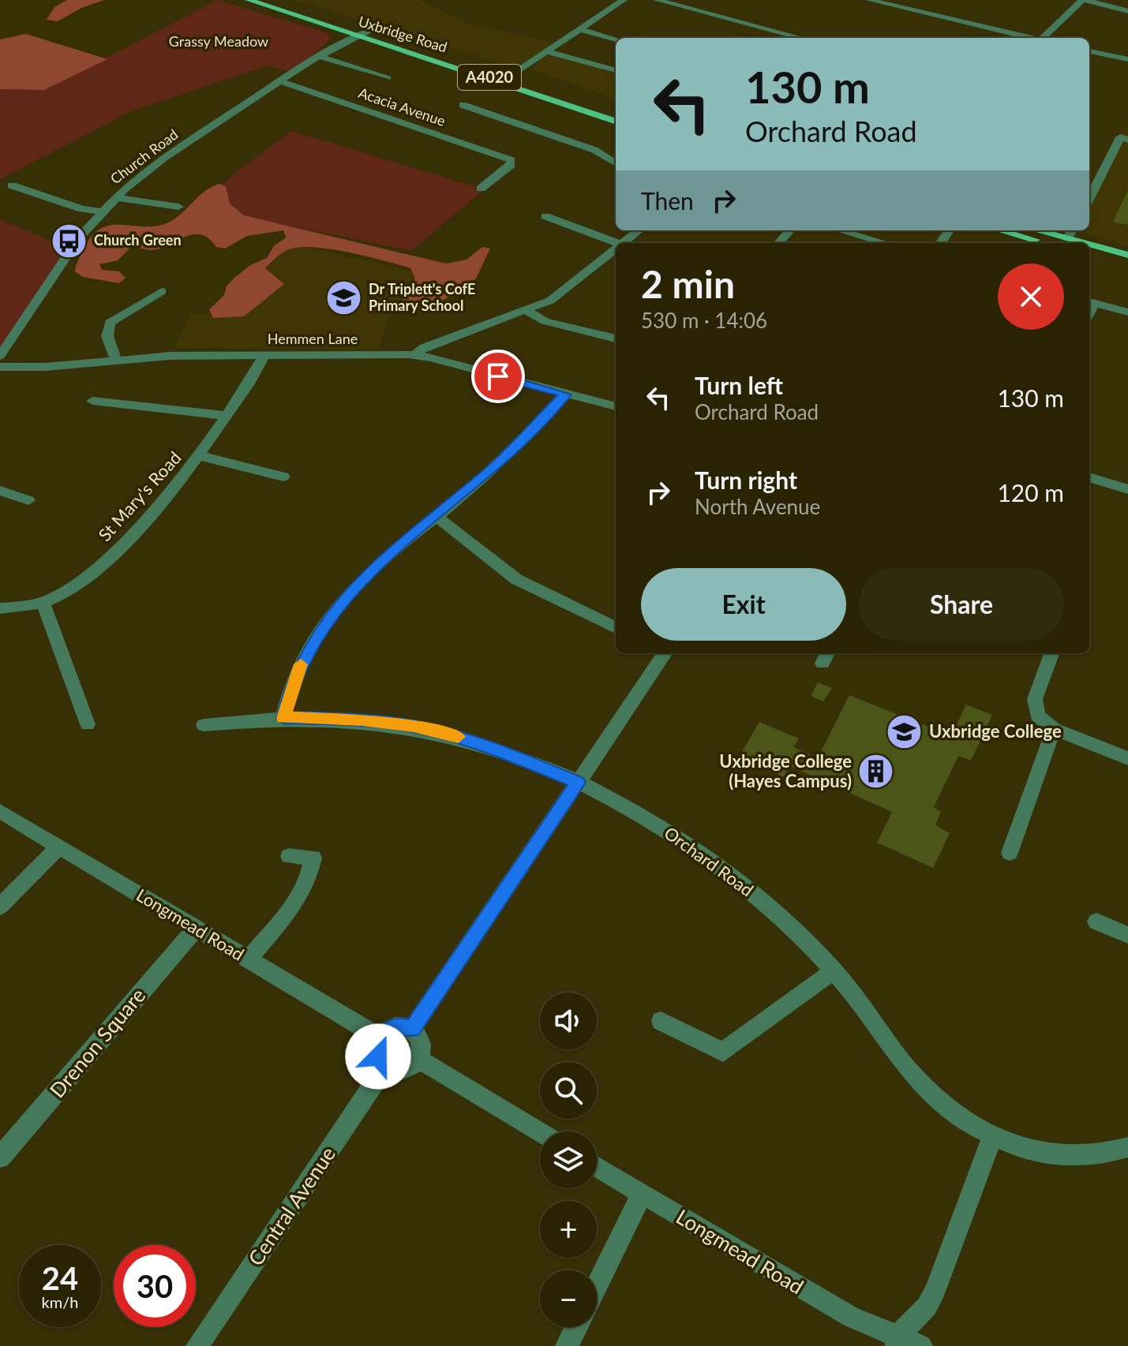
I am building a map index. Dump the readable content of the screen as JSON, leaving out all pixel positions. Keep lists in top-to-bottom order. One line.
{"streets":{"main road":["Uxbridge Road","A4020"],"street":["Acacia Avenue","Church Road","Hemmen Lane","St Mary's Road","Orchard Road","Longmead Road","Drenon Square","Central Avenue"]},"crossings":[["Uxbridge Road","Church Road"],["Acacia Avenue","Church Road"],["Hemmen Lane","St Mary's Road"],["Longmead Road","Drenon Square"],["Longmead Road","Central Avenue"]],"parks":["Grassy Meadow"],"places":{"bus stop":["Church Green"],"school or university":["Dr Triplett's CofE Primary School","Uxbridge College"],"building":["Uxbridge College (Hayes Campus)"]},"page":{"turn":["130 m","Orchard Road"],"then":"Then","heading":["2 min","530 m · 14:06"],"list":[{"name":"Turn left","note":"Orchard Road","value":"130 m"},{"name":"Turn right","note":"North Avenue","value":"120 m"}],"buttons":["Exit","Share"],"map_buttons":["+","−"],"speed":"24 km/h","limit":"30"}}
